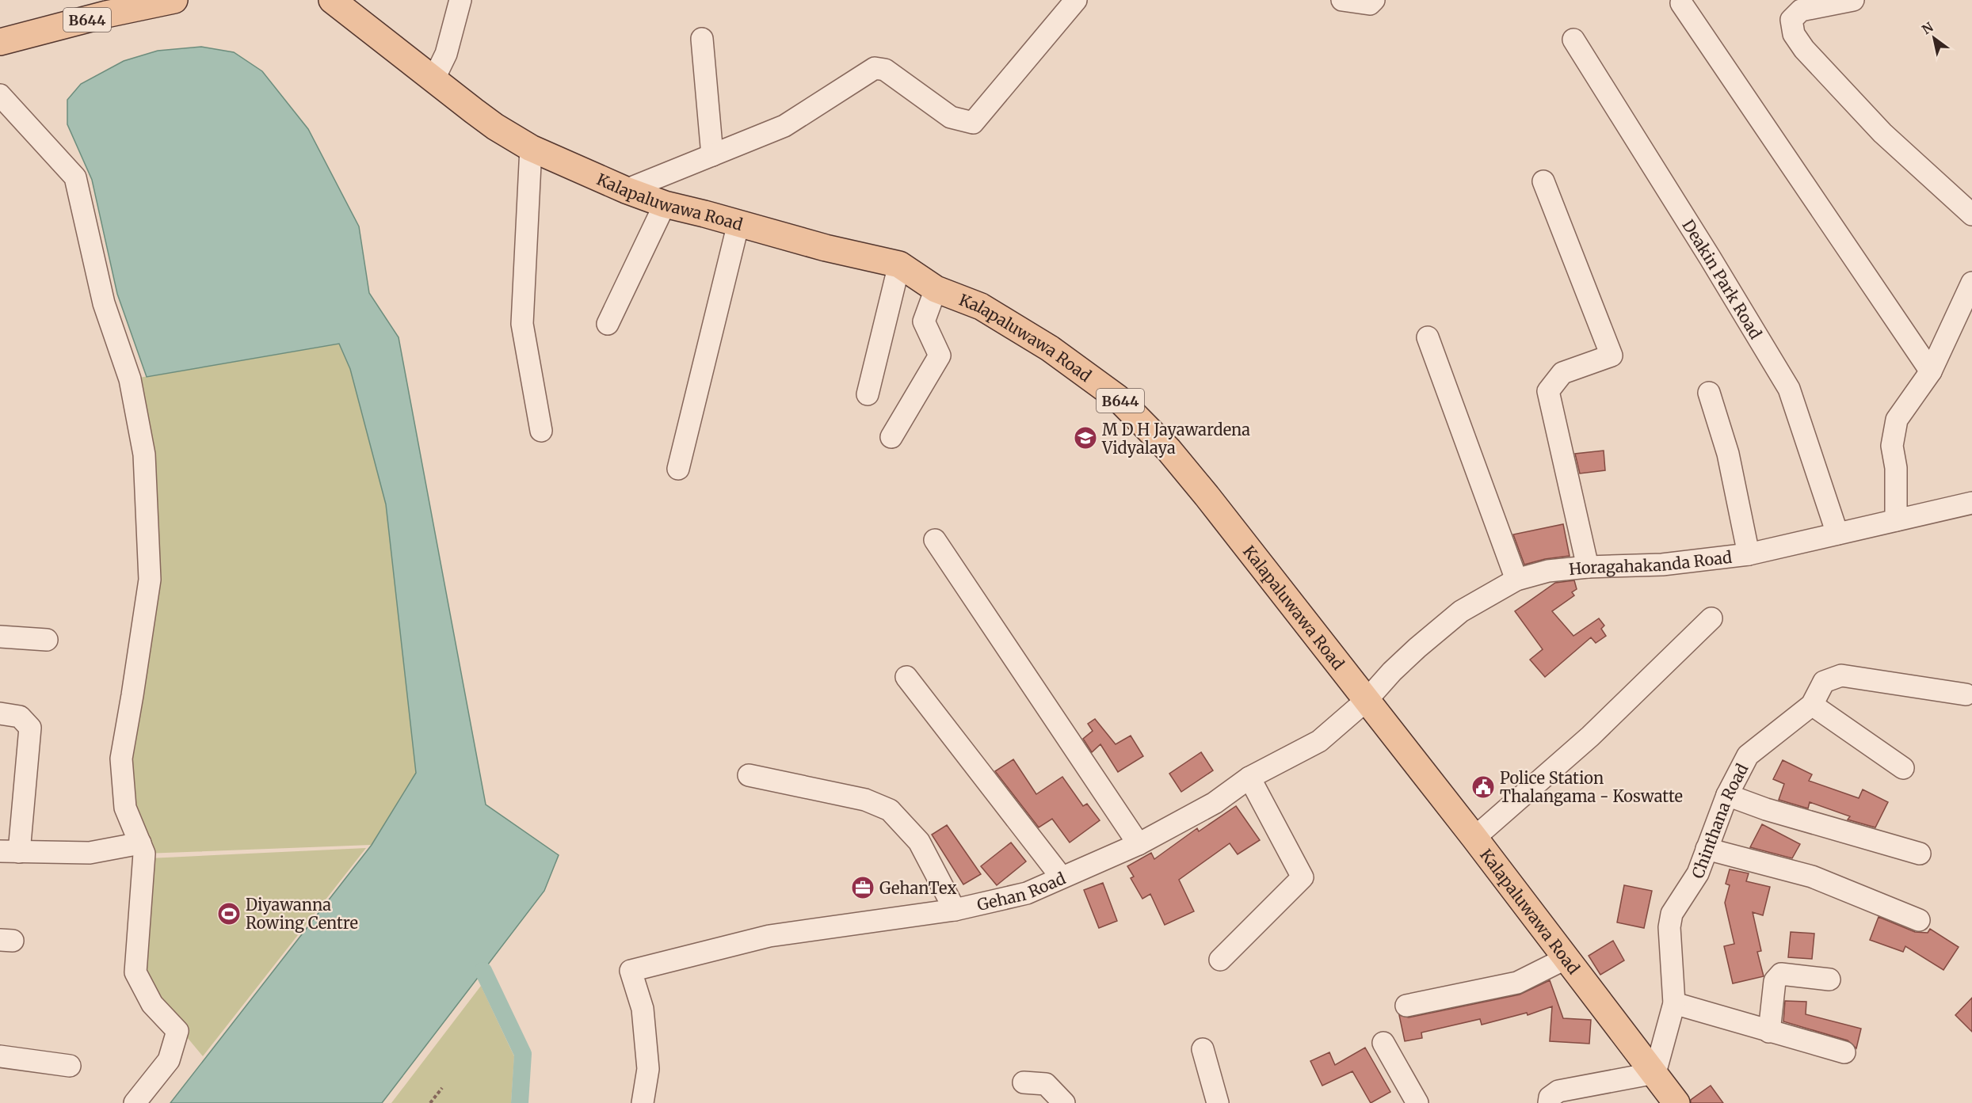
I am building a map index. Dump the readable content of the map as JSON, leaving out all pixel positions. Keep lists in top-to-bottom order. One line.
{"streets":{"main road":["B644","Kalapaluwawa Road"],"street":["Deakin Park Road","Horagahakanda Road","Chinthana Road","Gehan Road"]},"crossings":[["Kalapaluwawa Road","Horagahakanda Road"],["Kalapaluwawa Road","Chinthana Road"],["Kalapaluwawa Road","Gehan Road"],["Deakin Park Road","Horagahakanda Road"],["Horagahakanda Road","Gehan Road"]],"places":{"school or university":["M D H Jayawardena Vidyalaya"],"public building":["Police Station Thalangama - Koswatte"],"office":["GehanTex"],"sports":["Diyawanna Rowing Centre"]},"north":"top left"}
